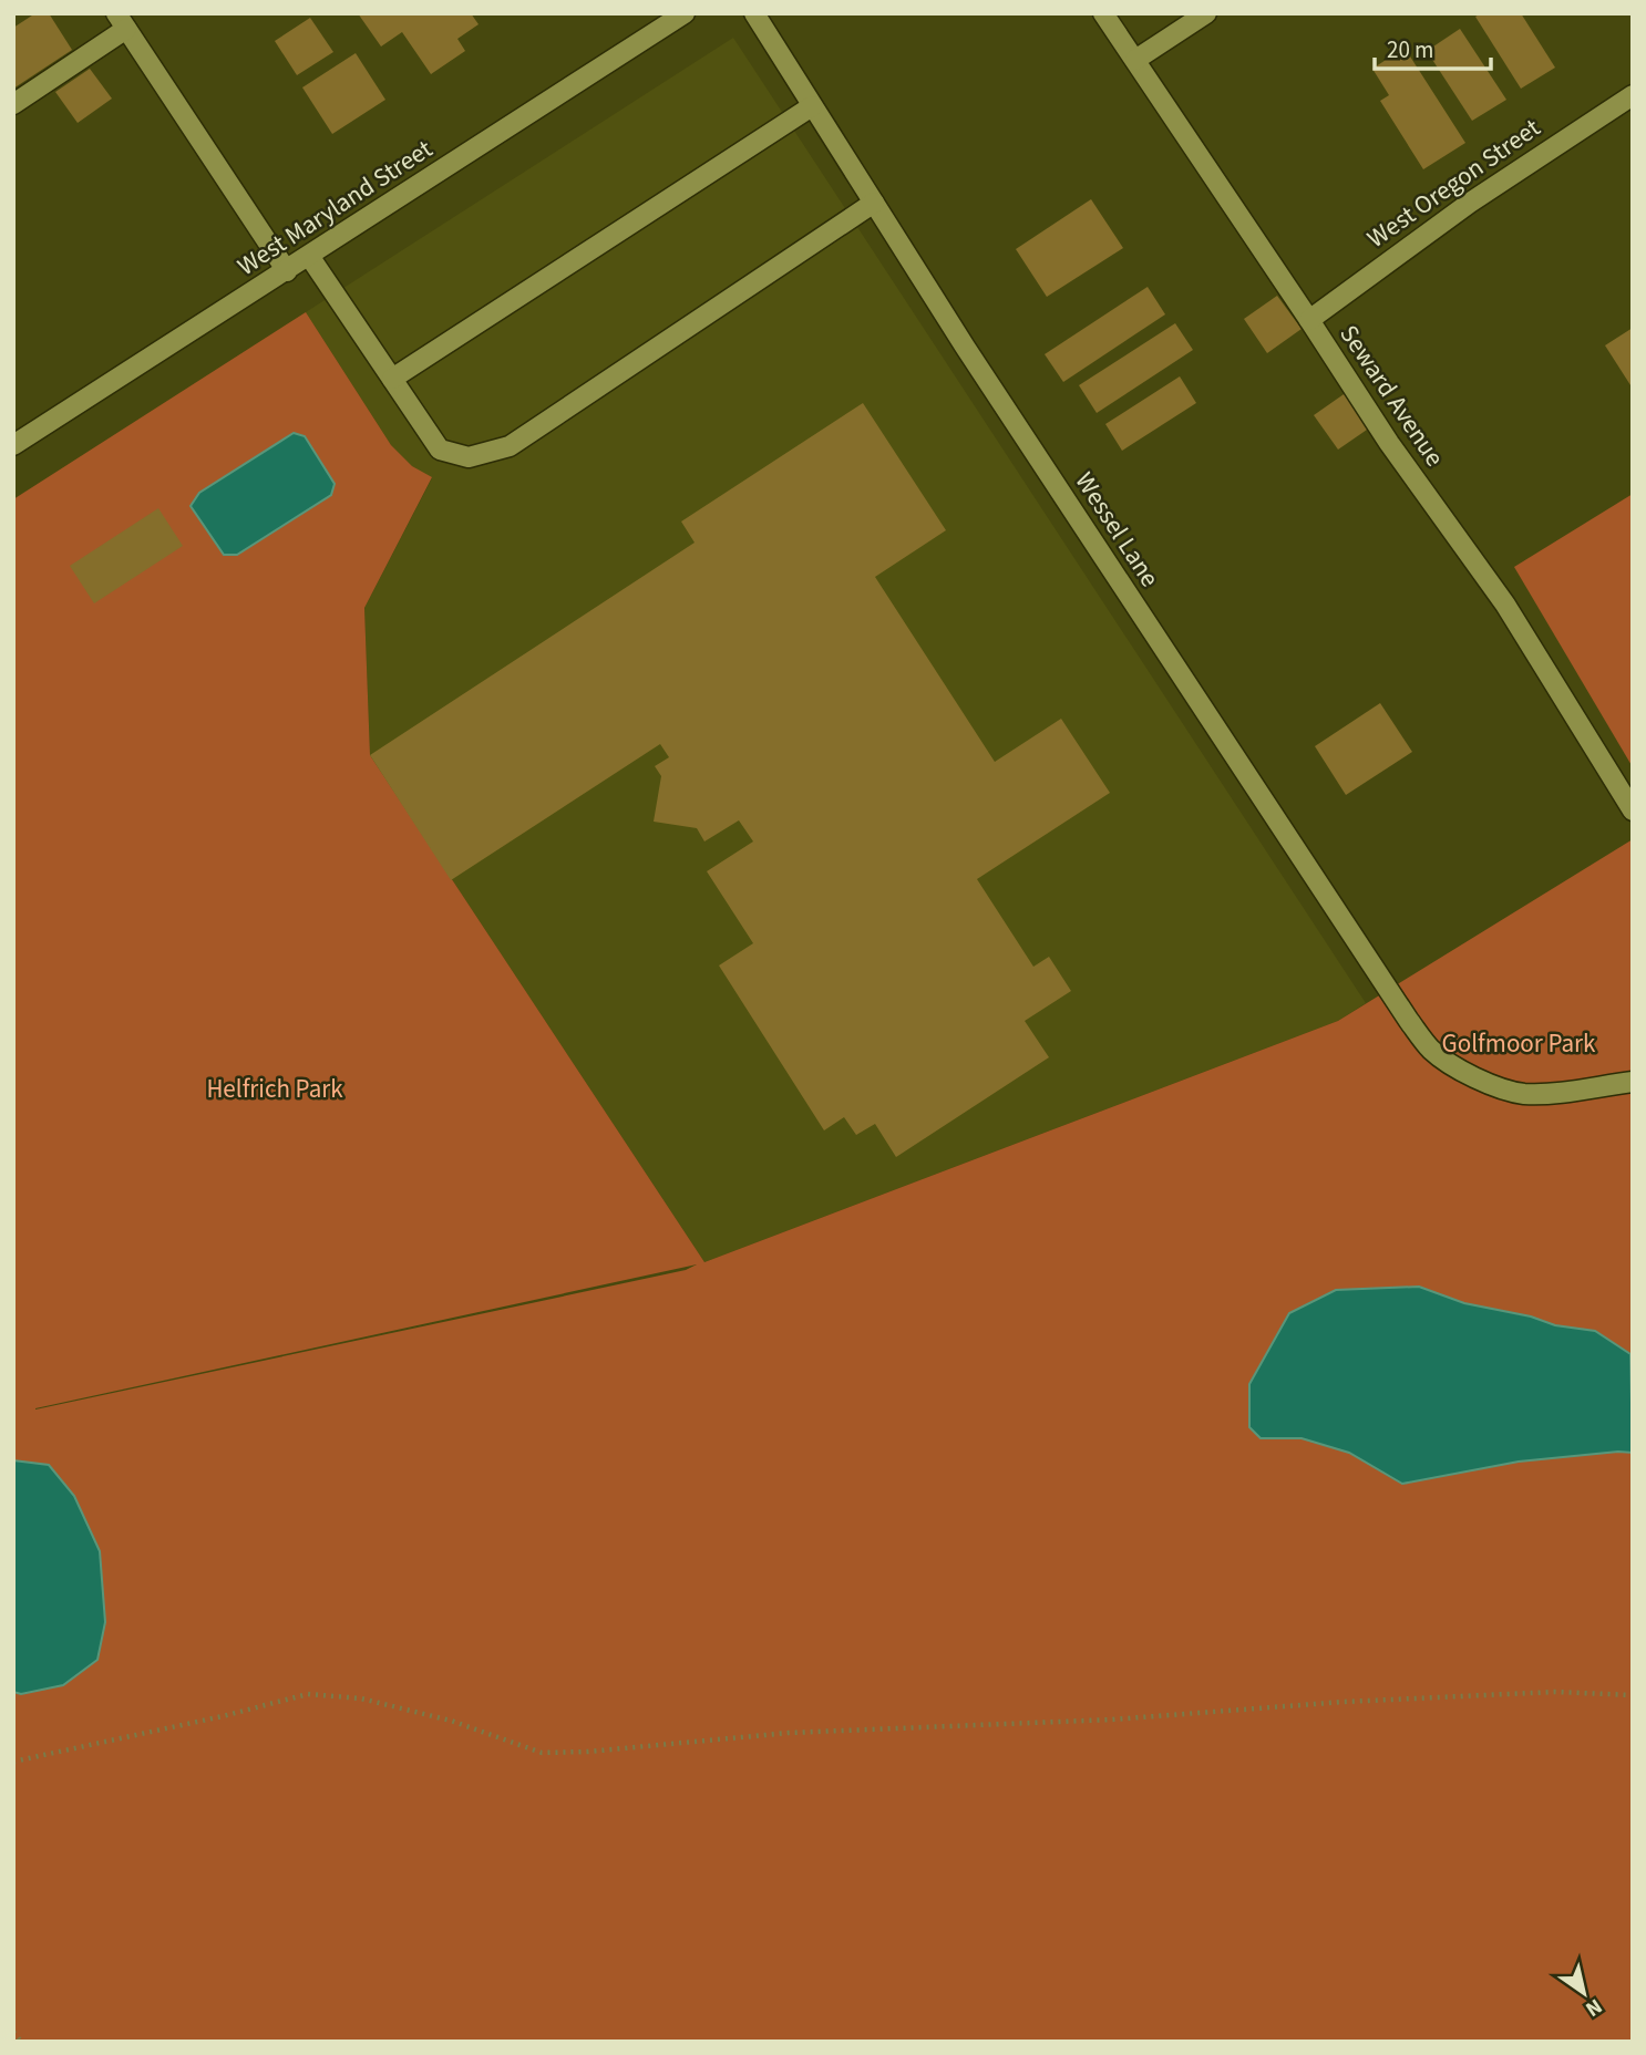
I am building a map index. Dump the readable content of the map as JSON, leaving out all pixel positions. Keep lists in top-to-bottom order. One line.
{"streets":{"street":["West Oregon Street","West Maryland Street","Seward Avenue","Wessel Lane"]},"crossings":[["West Oregon Street","Seward Avenue"]],"parks":["Golfmoor Park","Helfrich Park"],"scale_bar":"20 m","north":"bottom right"}
